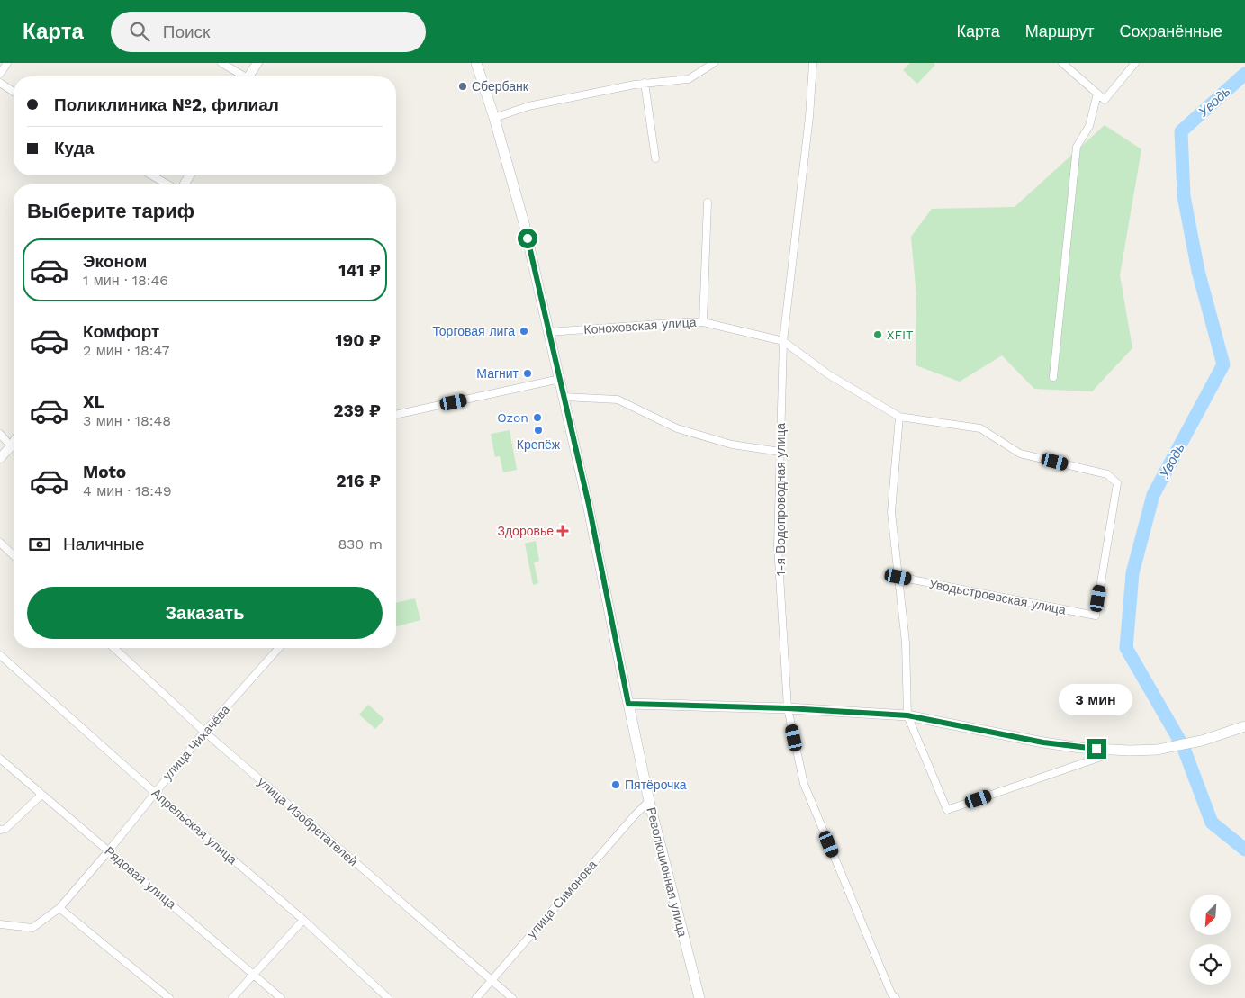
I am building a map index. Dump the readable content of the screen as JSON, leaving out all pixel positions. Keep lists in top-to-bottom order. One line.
{"streets":{"main road":["Революционная улица"],"street":["Коноховская улица","1-я Водопроводная улица","Уводьстроевская улица","улица Чихачёва","улица Изобретателей","Апрельская улица","Рядовая улица","улица Симонова"]},"crossings":[["Коноховская улица","1-я Водопроводная улица"],["Коноховская улица","Революционная улица"],["улица Чихачёва","улица Изобретателей"],["улица Чихачёва","Апрельская улица"],["улица Чихачёва","Рядовая улица"],["улица Изобретателей","улица Симонова"],["Революционная улица","улица Симонова"]],"water":["Уводь"],"places":{"other":["Сбербанк","Торговая лига","XFIT","Магнит","Ozon","Крепёж","Пятёрочка"],"health":["Здоровье"]},"north":"bottom left","page":{"header":"Карта","search":"Поиск","nav":["Карта","Маршрут","Сохранённые"],"banner":["Поликлиника №2, филиал","Куда"],"heading":"Выберите тариф","list":[{"name":"Эконом","note":"1 мин · 18:46","value":"141 ₽"},{"name":"Комфорт","note":"2 мин · 18:47","value":"190 ₽"},{"name":"XL","note":"3 мин · 18:48","value":"239 ₽"},{"name":"Moto","note":"4 мин · 18:49","value":"216 ₽"}],"pay":["Наличные","830 m"],"buttons":"Заказать","bubble":"3 мин"}}
